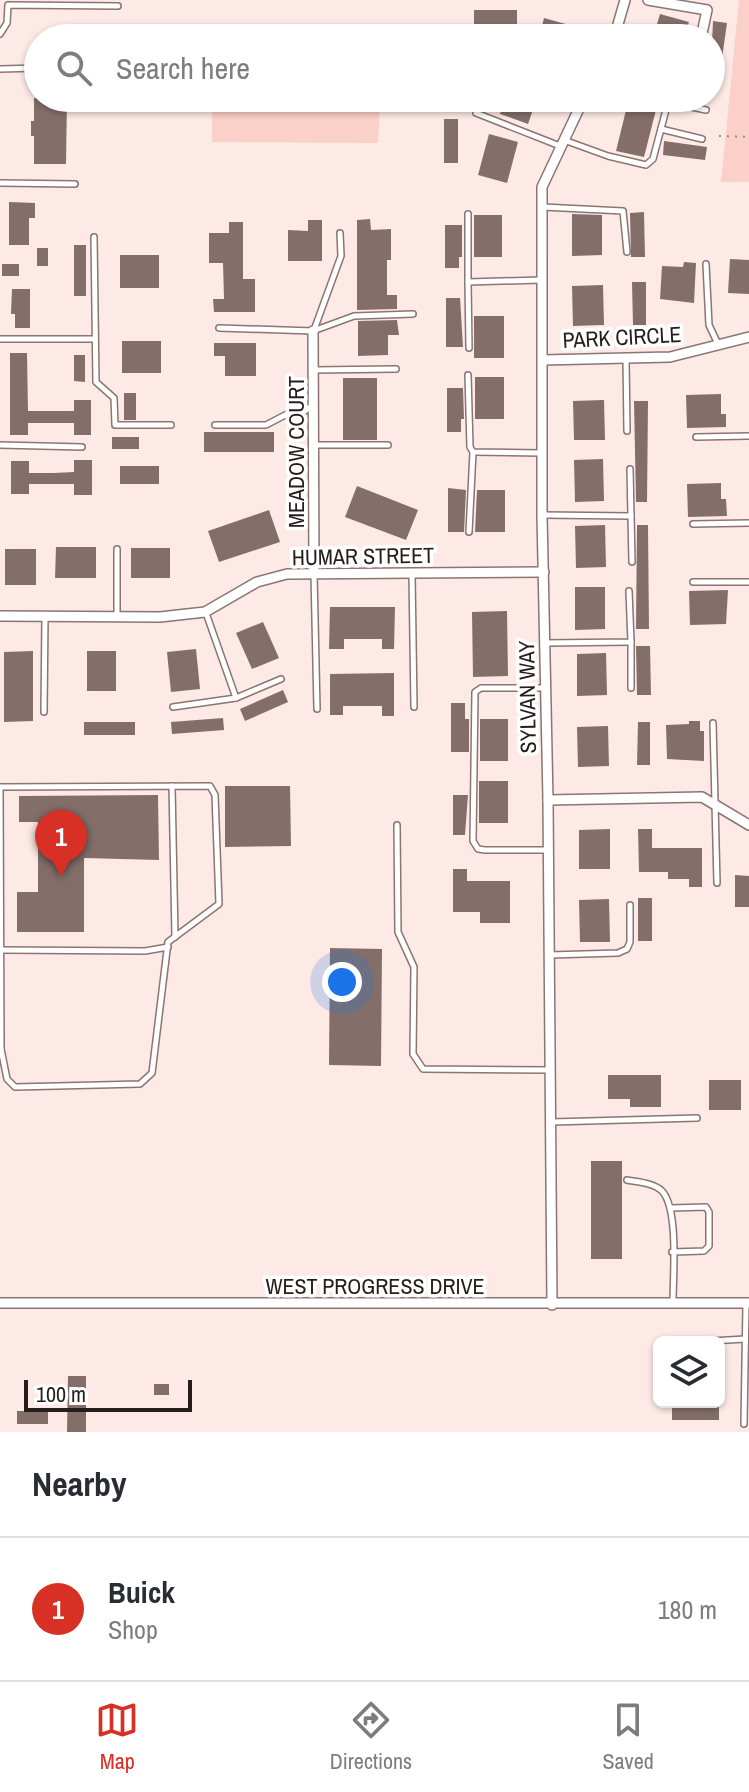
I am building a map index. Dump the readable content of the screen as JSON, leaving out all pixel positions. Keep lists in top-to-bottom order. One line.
{"streets":{"street":["PARK CIRCLE","MEADOW COURT","HUMAR STREET","SYLVAN WAY","WEST PROGRESS DRIVE"]},"crossings":[["PARK CIRCLE","SYLVAN WAY"],["MEADOW COURT","HUMAR STREET"],["HUMAR STREET","SYLVAN WAY"],["SYLVAN WAY","WEST PROGRESS DRIVE"]],"scale_bar":"100 m","page":{"search":"Search here","pins":"1","scale":"100 m","heading":"Nearby","list":[{"mark":"1","name":"Buick","note":"Shop","value":"180 m"}],"nav":["Map","Directions","Saved"]}}
